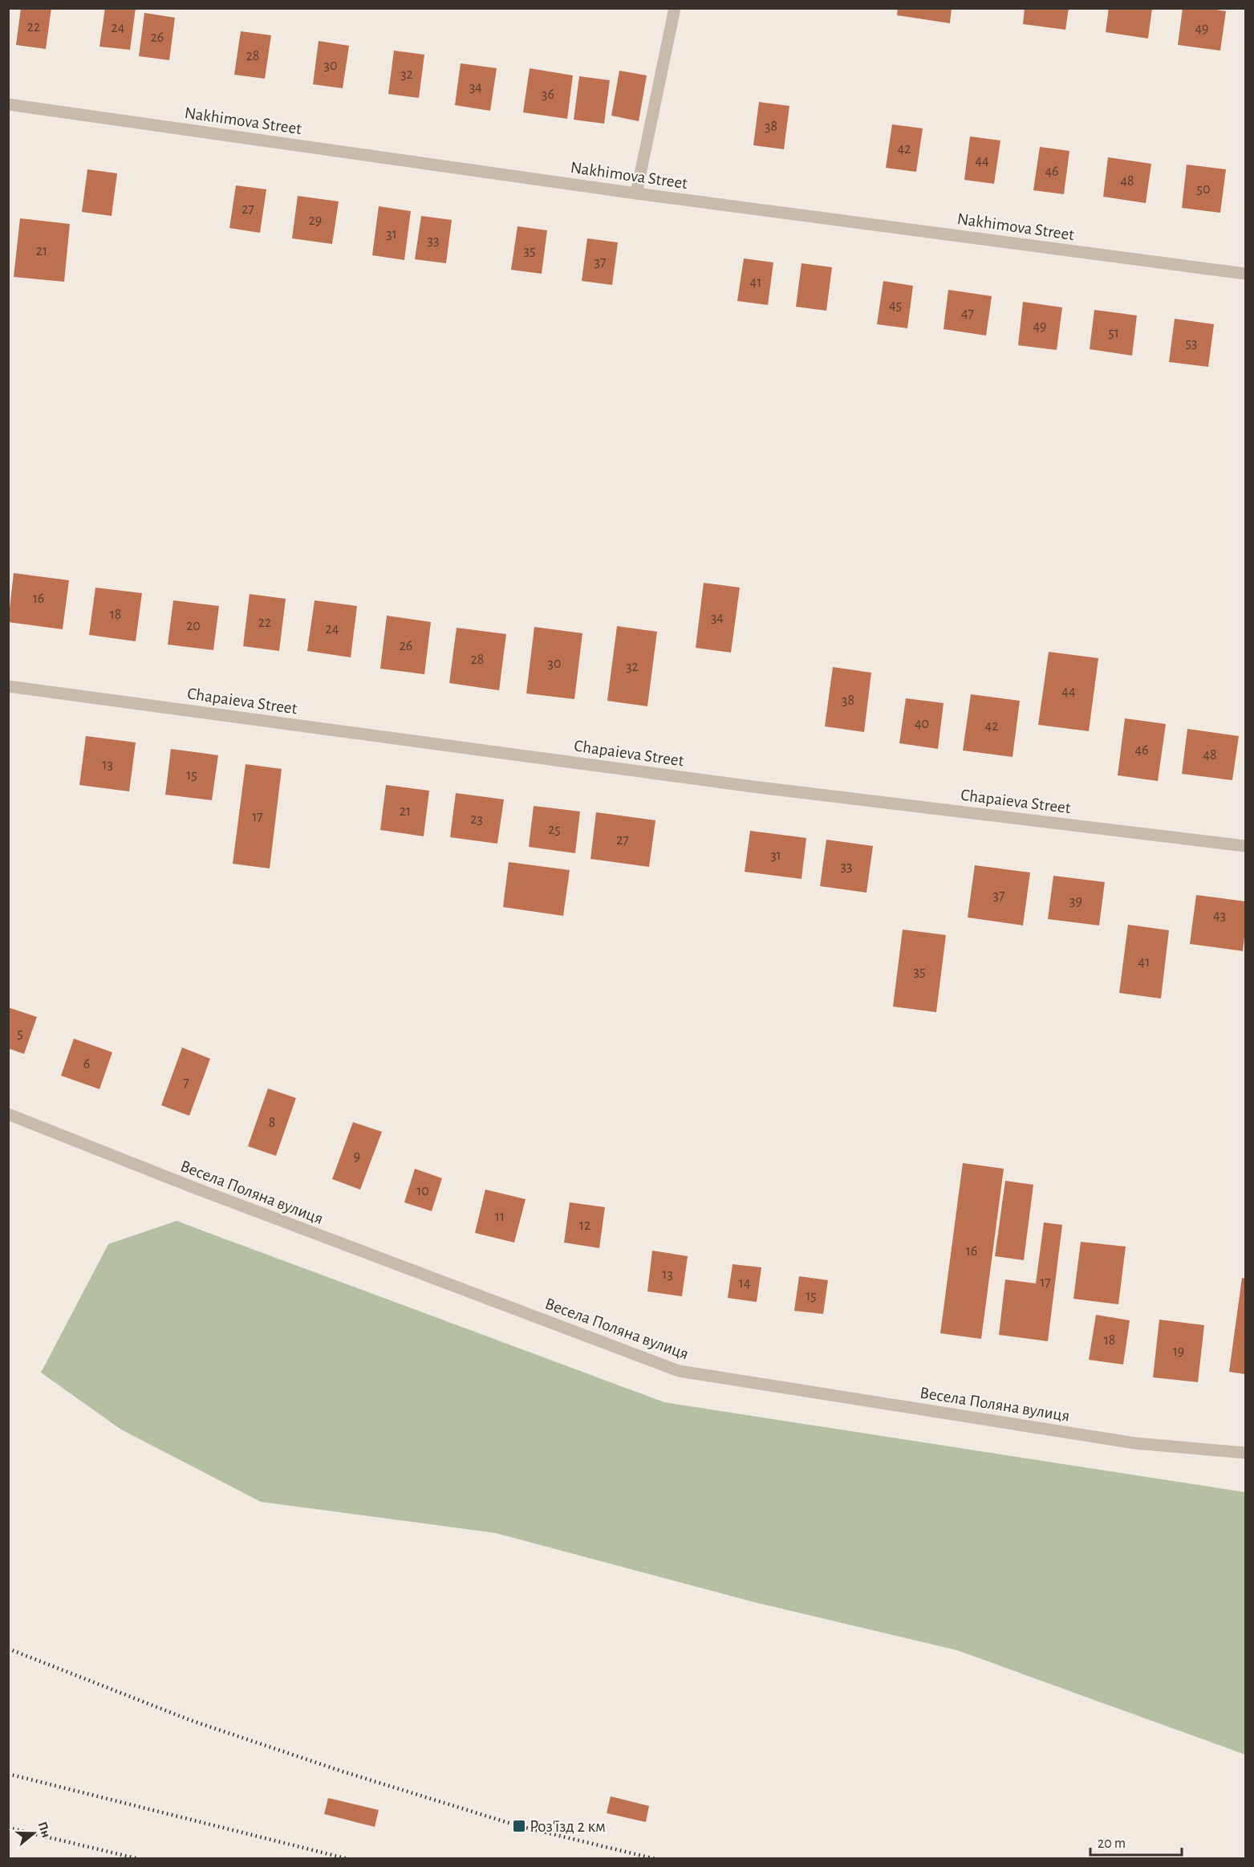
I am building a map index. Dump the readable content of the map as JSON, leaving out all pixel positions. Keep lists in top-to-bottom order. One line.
{"streets":{"street":["Nakhimova Street","Chapaieva Street","Весела Поляна вулиця"]},"places":{"transit":["Роз'їзд 2 км"]},"house_numbers":["22","24","49","26","28","30","32","34","36","38","42","44","46","48","50","27","29","31","33","21","35","37","41","45","47","49","51","53","16","18","34","22","20","24","26","28","30","32","44","38","40","42","46","48","13","15","21","17","23","25","27","31","33","37","39","43","41","35","5","6","7","8","9","10","11","12","16","13","17","14","15","18","19"],"scale_bar":"20 m","north":"right"}
